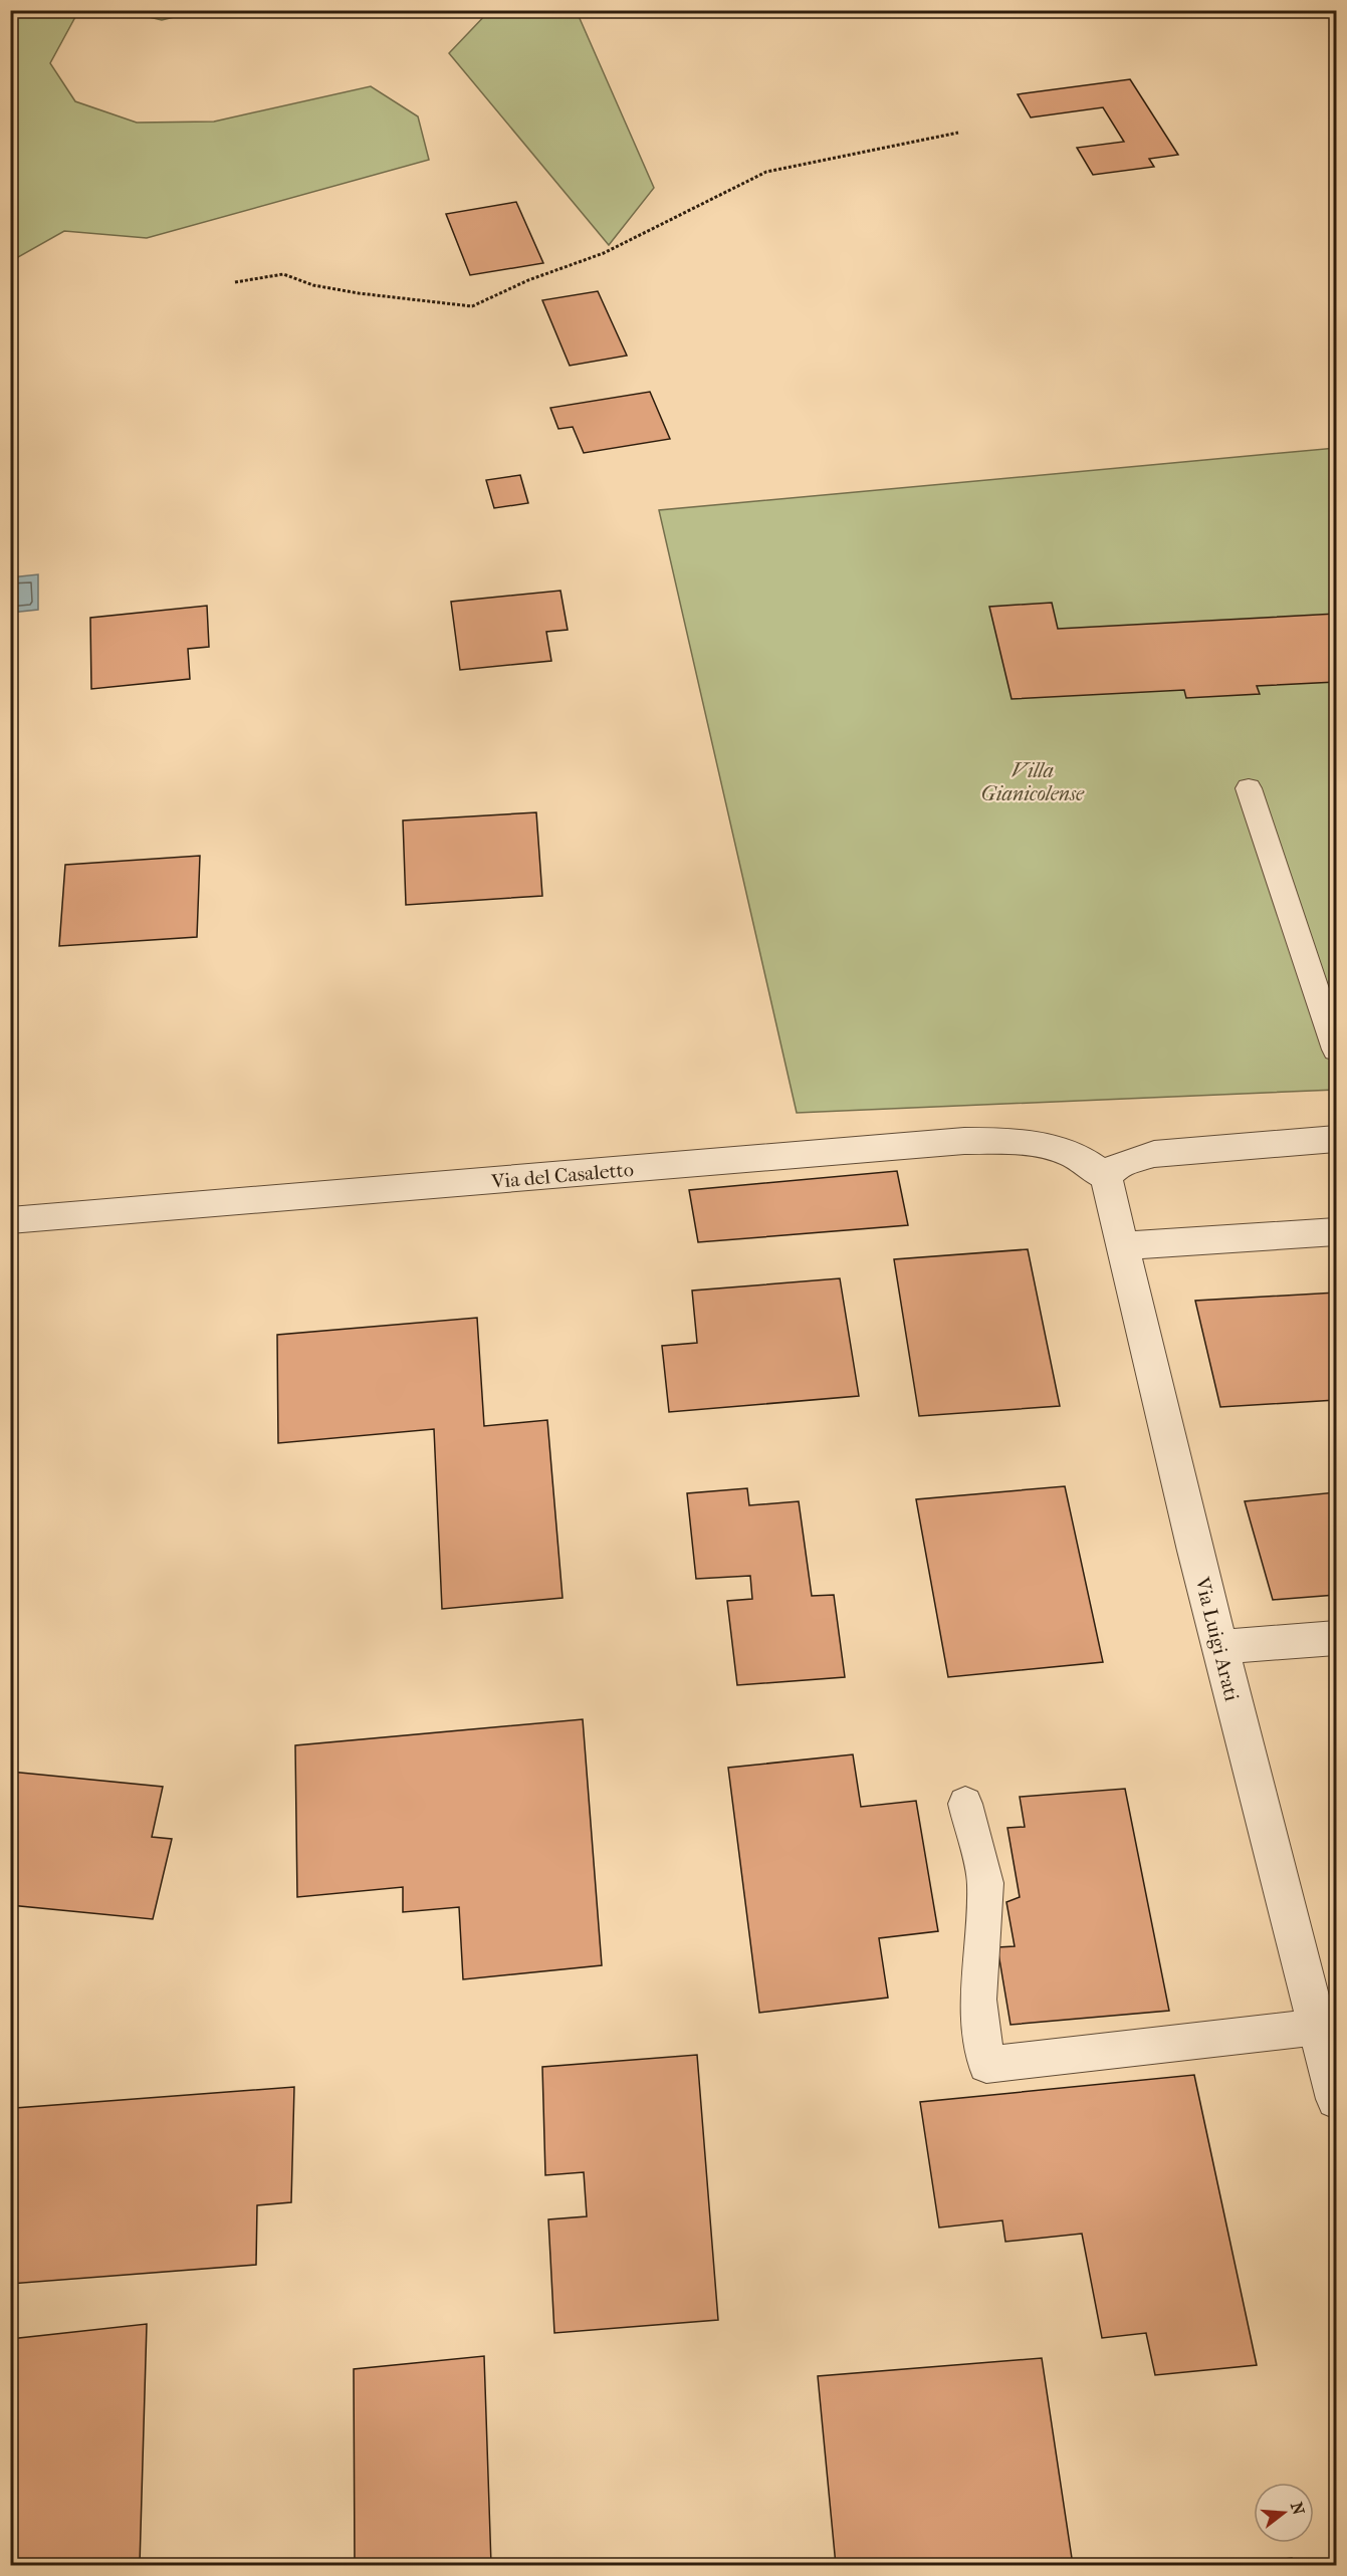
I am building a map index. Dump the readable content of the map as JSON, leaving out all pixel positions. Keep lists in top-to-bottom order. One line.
{"streets":{"street":["Via del Casaletto","Via Luigi Arati"]},"crossings":[["Via del Casaletto","Via Luigi Arati"]],"parks":["Villa Gianicolense"],"north":"right"}
